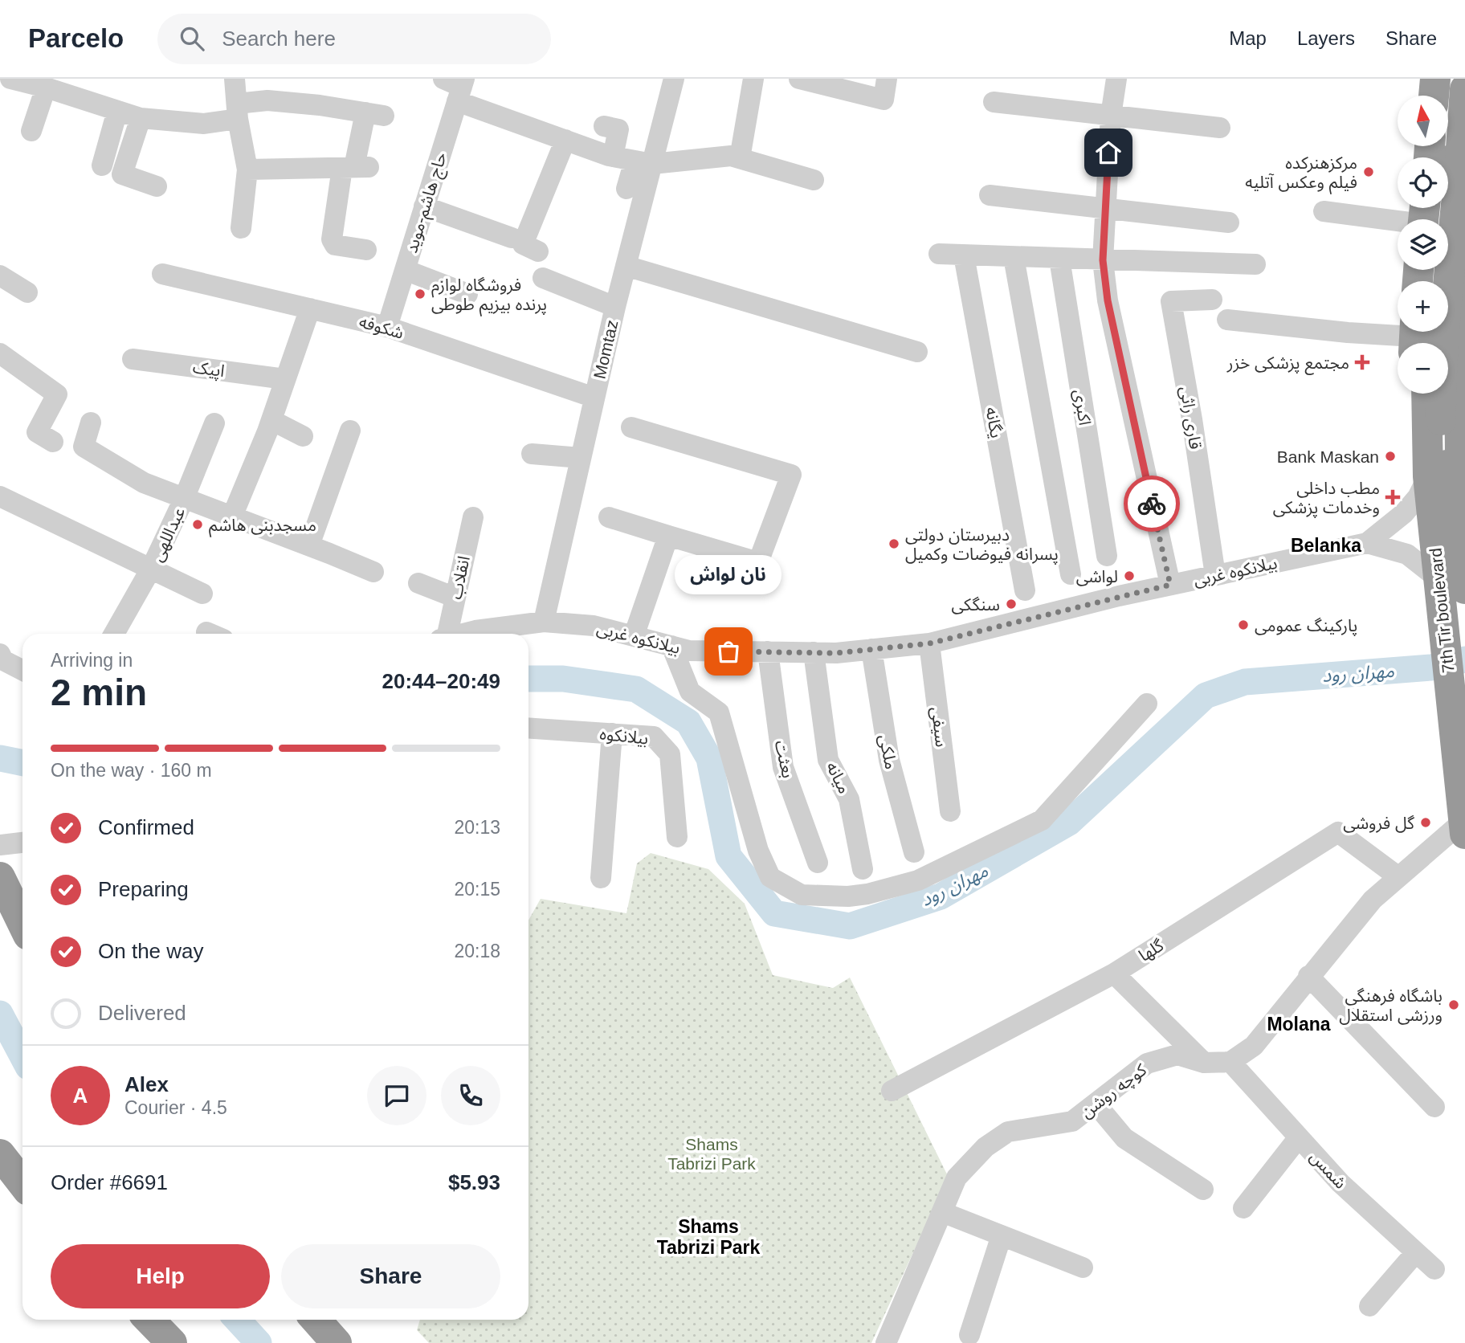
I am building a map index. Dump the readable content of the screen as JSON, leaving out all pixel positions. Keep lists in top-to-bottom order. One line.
{"streets":{"highway":["7th Tir boulevard"],"street":["حاج هاشم-موید","شکوفه","Momtaz","اپیک","اکبری","قاری راثی","یگانه","عبداللهی","بیلانکوه غربی","انقلاب","سیفی","بیلانکوه","ملکی","بعثت","میانه","گلها","کوچه روشن","شمس"]},"crossings":[["حاج هاشم-موید","شکوفه"],["شکوفه","Momtaz"],["Momtaz","بیلانکوه غربی"],["قاری راثی","بیلانکوه غربی"],["بیلانکوه غربی","7th Tir boulevard"],["بیلانکوه غربی","سیفی"],["بیلانکوه غربی","ملکی"],["بیلانکوه غربی","بعثت"],["بیلانکوه غربی","میانه"],["کوچه روشن","شمس"]],"districts":["Belanka","Molana","Shams Tabrizi Park"],"water":["مهران رود"],"parks":["Shams Tabrizi Park"],"places":{"other":["مرکزهنرکده فیلم وعکس آتلیه","فروشگاه لوازم پرنده بیزیم طوطی","Bank Maskan","مسجدبنی هاشم","دبیرستان دولتی پسرانه فیوضات وکمیل","لواشی","سنگکی","پارکینگ عمومی","نان لواش","گل فروشی","باشگاه فرهنگی ورزشی استقلال"],"health":["مجتمع پزشکی خزر","مطب داخلی وخدمات پزشکی"]},"north":"top","page":{"header":"Parcelo","search":"Search here","nav":["Map","Layers","Share"],"map_buttons":["+","−"],"bubble":"نان لواش","heading":["2 min","Arriving in","20:44–20:49"],"panel":["Alex","Courier · 4.5","Order #6691","$5.93"],"bar":"On the way · 160 m","list":[["Confirmed","20:13"],["Preparing","20:15"],["On the way","20:18"],"Delivered"],"round":"A","buttons":["Help","Share"]}}
